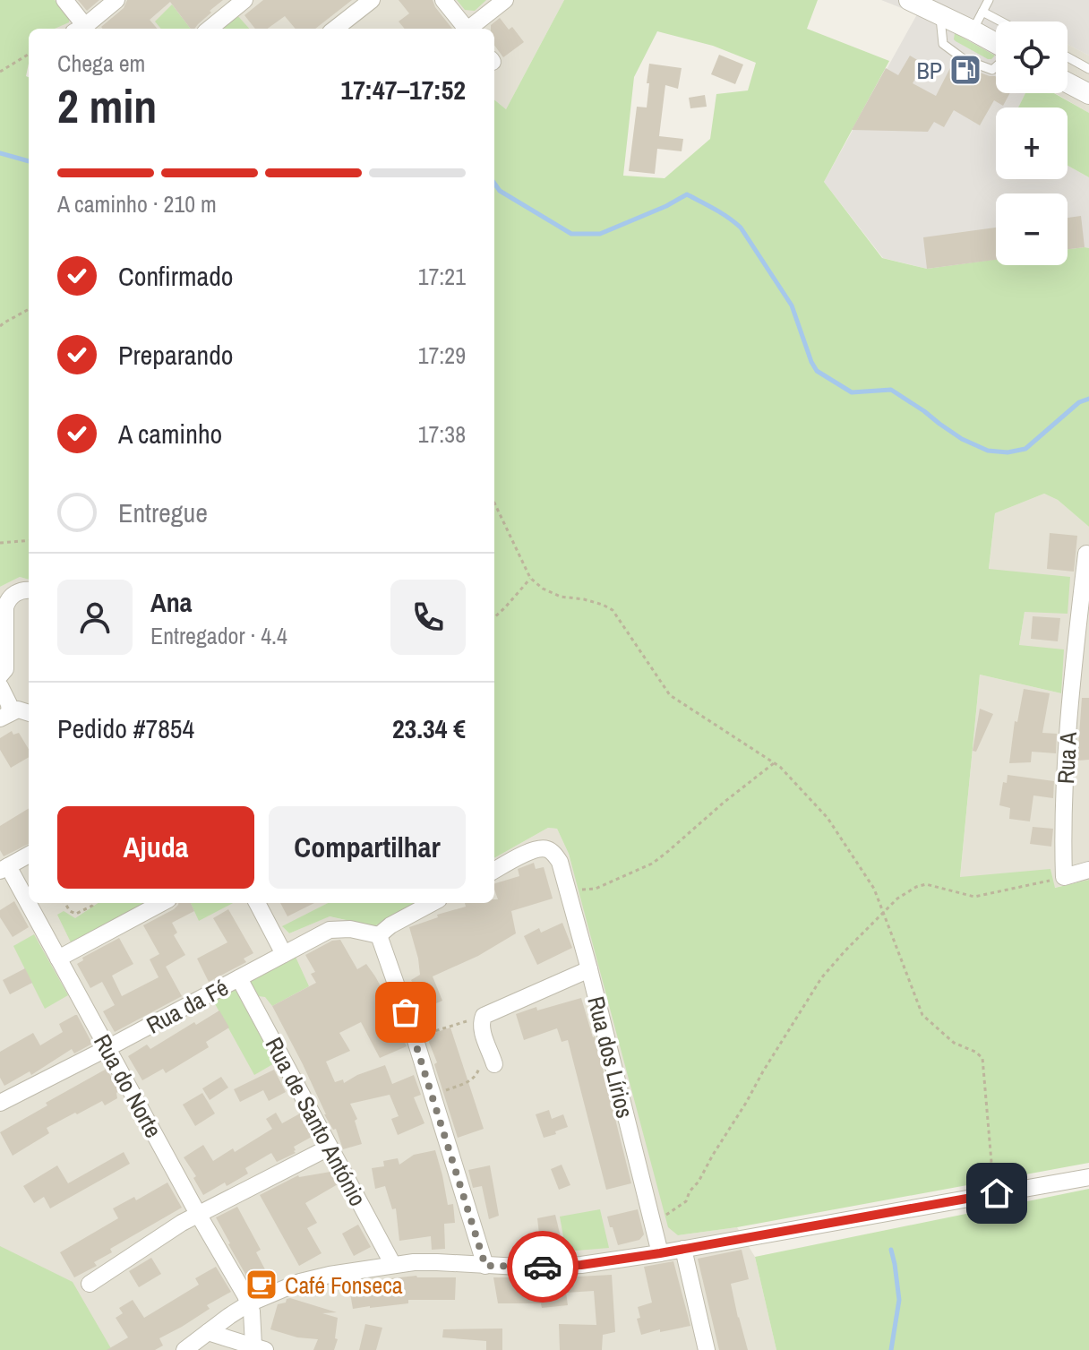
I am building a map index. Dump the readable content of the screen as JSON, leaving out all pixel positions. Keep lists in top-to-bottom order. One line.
{"streets":{"street":["Rua A","Rua da Fé","Rua dos Lírios","Rua do Norte","Rua de Santo António"]},"crossings":[["Rua da Fé","Rua do Norte"],["Rua da Fé","Rua de Santo António"]],"places":{"fuel station":["BP"],"cafe":["Café Fonseca"]},"page":{"map_buttons":["+","−"],"heading":["2 min","Chega em","17:47–17:52"],"panel":["Ana","Entregador · 4.4","Pedido #7854","23.34 €"],"bar":"A caminho · 210 m","list":[["Confirmado","17:21"],["Preparando","17:29"],["A caminho","17:38"],"Entregue"],"buttons":["Ajuda","Compartilhar"]}}
